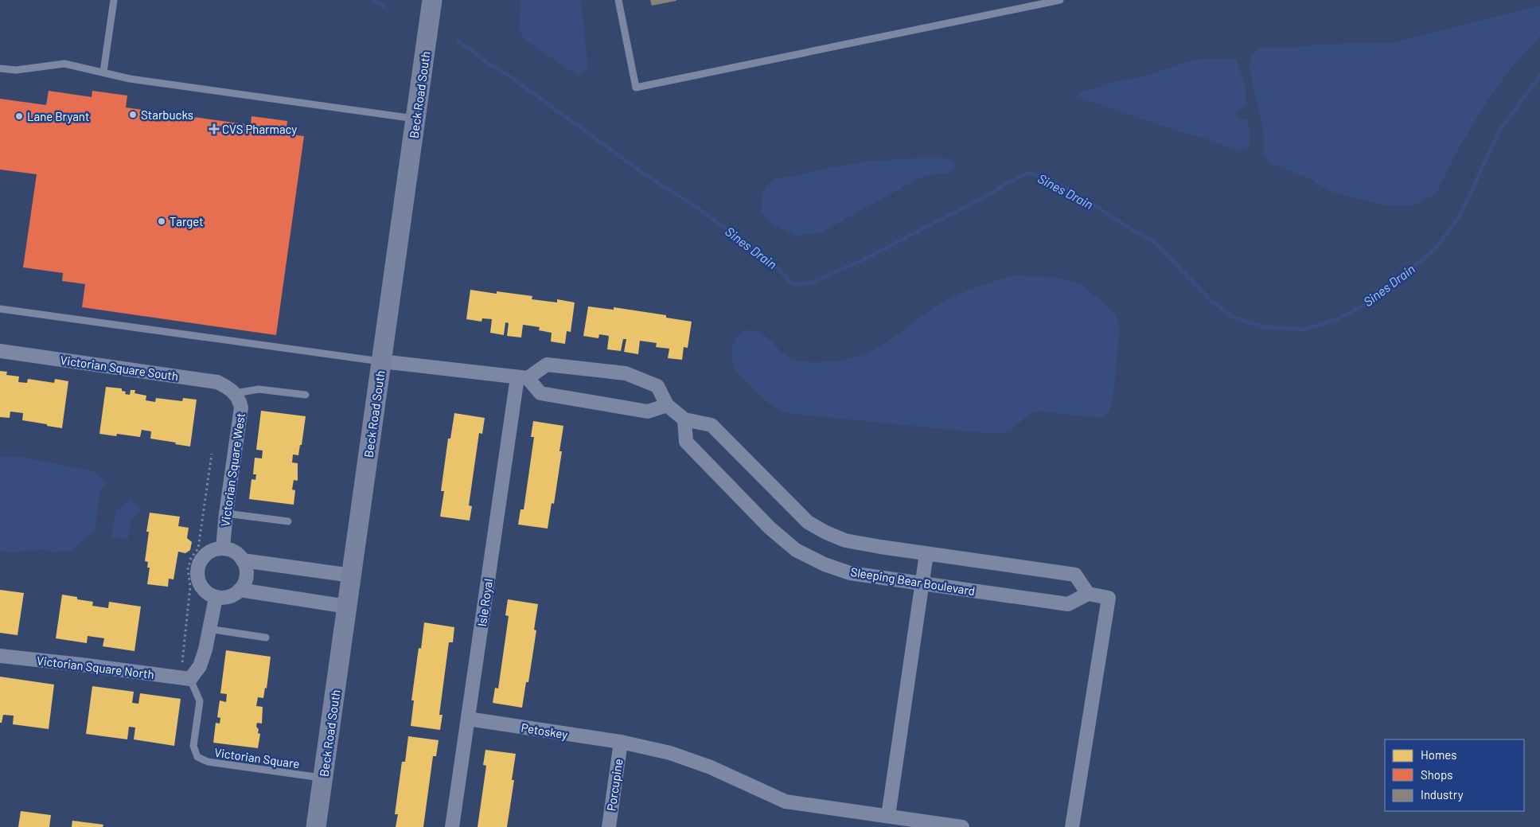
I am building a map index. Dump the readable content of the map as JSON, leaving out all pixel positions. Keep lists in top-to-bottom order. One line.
{"streets":{"main road":["Beck Road South"],"street":["Victorian Square South","Victorian Square West","Sleeping Bear Boulevard","Isle Royal","Victorian Square North","Petoskey","Porcupine"],"lane":["Victorian Square"]},"crossings":[["Beck Road South","Victorian Square"],["Victorian Square South","Victorian Square West"],["Isle Royal","Petoskey"],["Victorian Square North","Victorian Square"],["Petoskey","Porcupine"]],"water":["Sines Drain"],"places":{"other":["Starbucks","Lane Bryant","Target"],"health":["CVS Pharmacy"]},"legend":["Homes","Shops","Industry"]}
